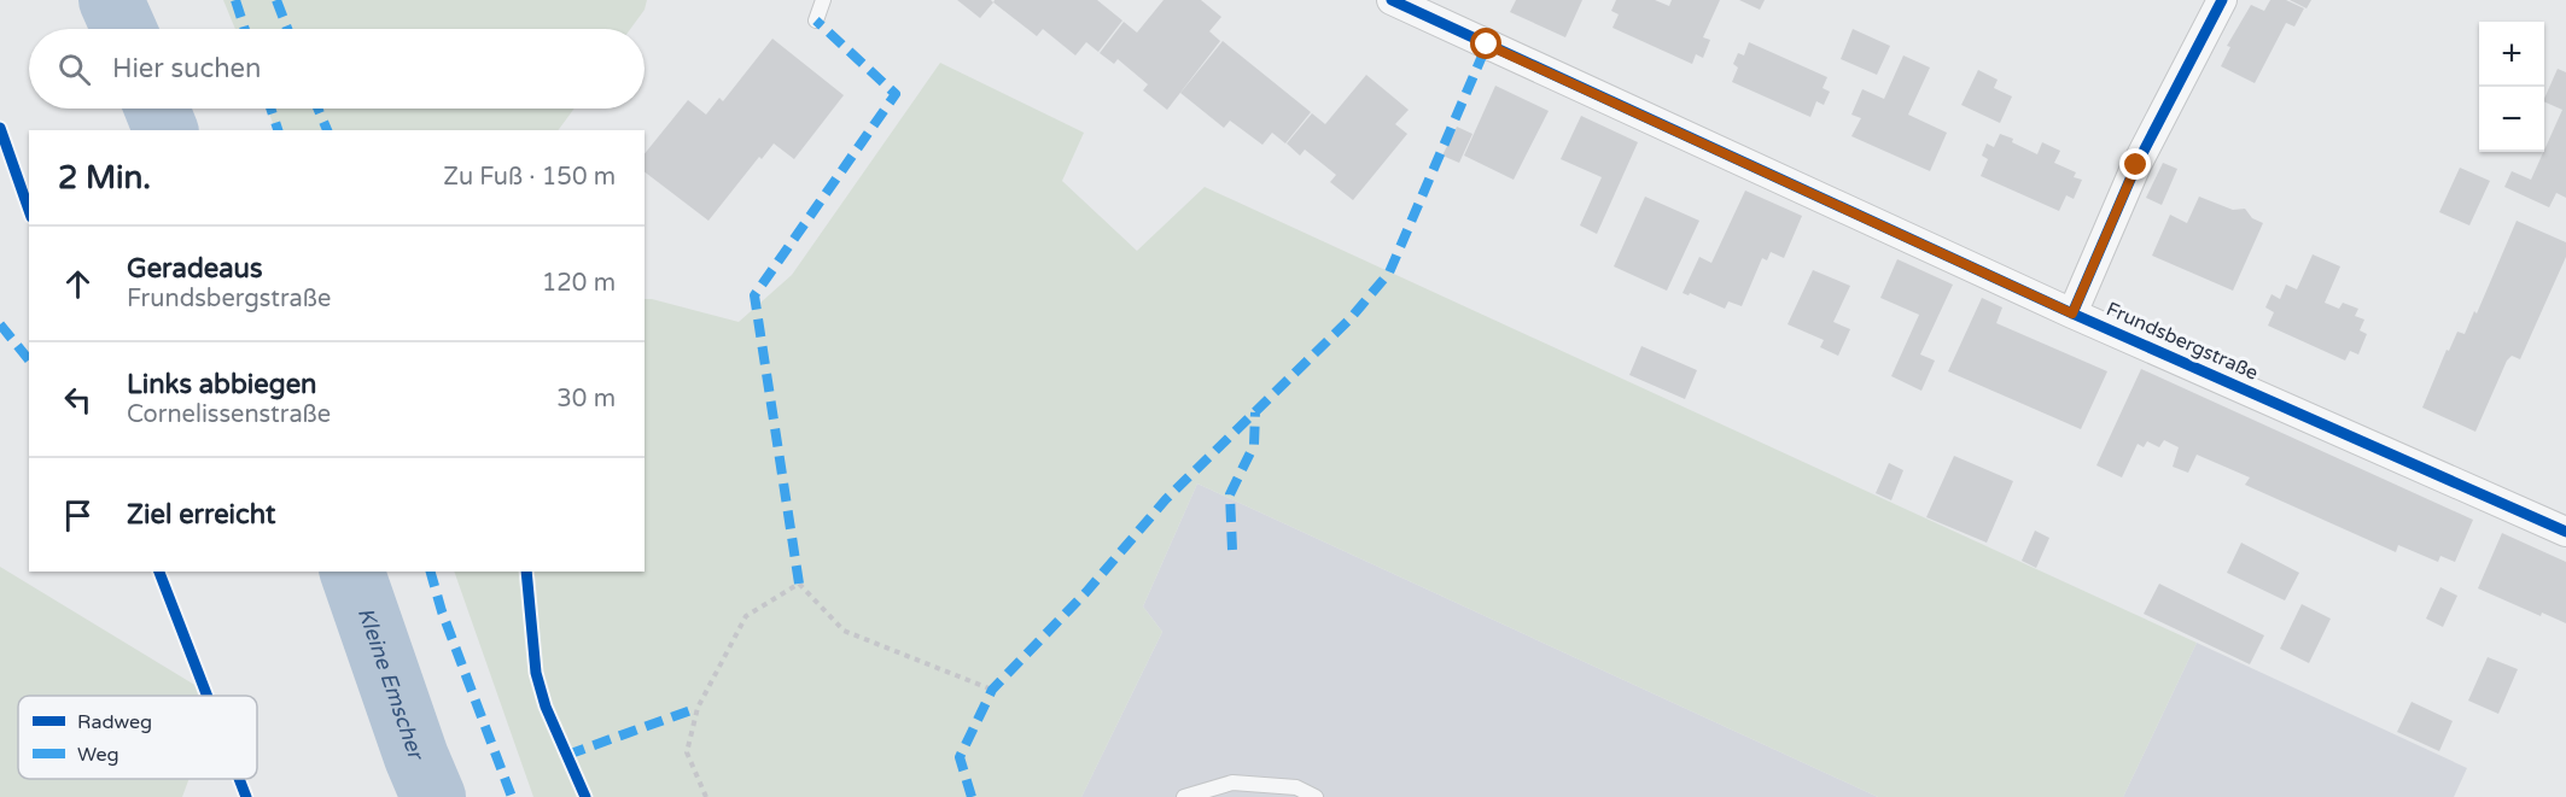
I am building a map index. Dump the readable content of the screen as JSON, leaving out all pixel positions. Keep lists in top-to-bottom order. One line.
{"streets":{"street":["Frundsbergstraße"]},"water":["Kleine Emscher"],"legend":["Radweg","Weg"],"page":{"map_buttons":["+","−"],"search":"Hier suchen","heading":["2 Min.","Zu Fuß · 150 m"],"list":[["Geradeaus","Frundsbergstraße","120 m"],["Links abbiegen","Cornelissenstraße","30 m"],"Ziel erreicht"]}}
